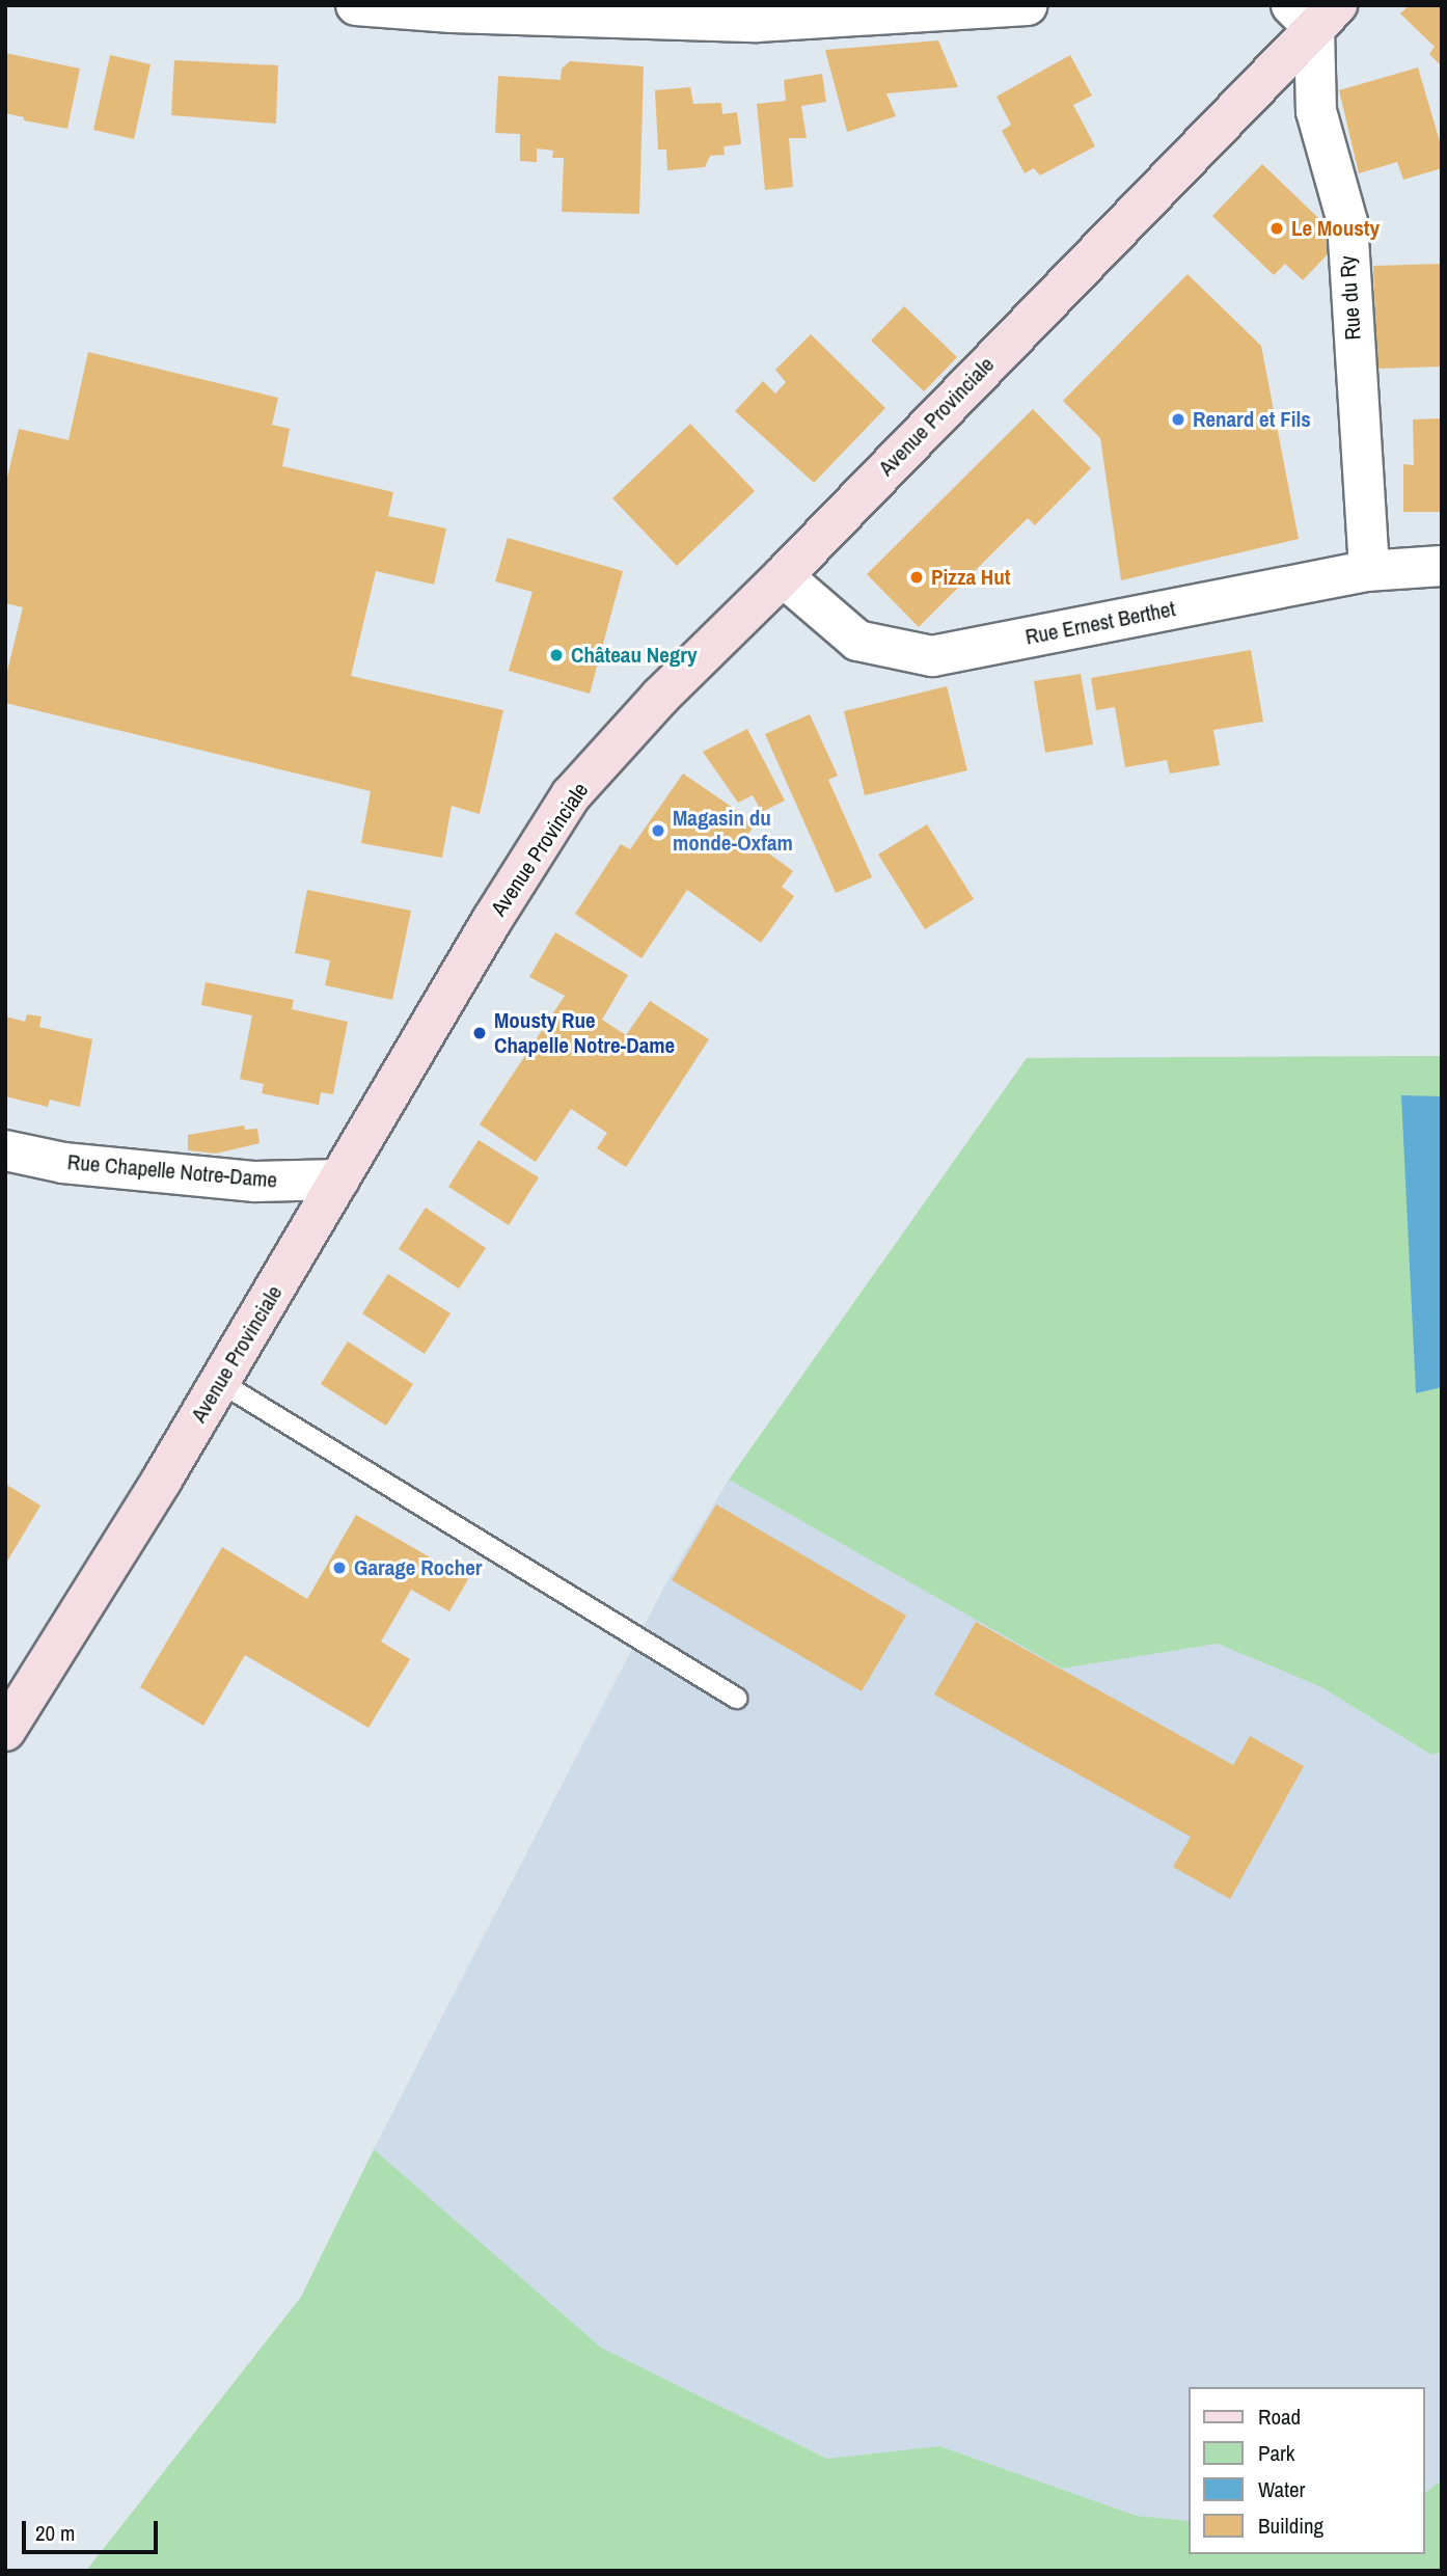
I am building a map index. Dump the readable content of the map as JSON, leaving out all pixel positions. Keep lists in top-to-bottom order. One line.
{"streets":{"main road":["Avenue Provinciale"],"street":["Rue du Ry","Rue Ernest Berthet","Rue Chapelle Notre-Dame"]},"crossings":[["Rue du Ry","Avenue Provinciale"],["Rue du Ry","Rue Ernest Berthet"],["Avenue Provinciale","Rue Ernest Berthet"],["Avenue Provinciale","Rue Chapelle Notre-Dame"]],"places":["Le Mousty","Renard et Fils","Pizza Hut","Château Negry","Magasin du monde-Oxfam","Mousty Rue Chapelle Notre-Dame","Garage Rocher"],"legend":["Road","Park","Water","Building"],"scale_bar":"20 m"}
